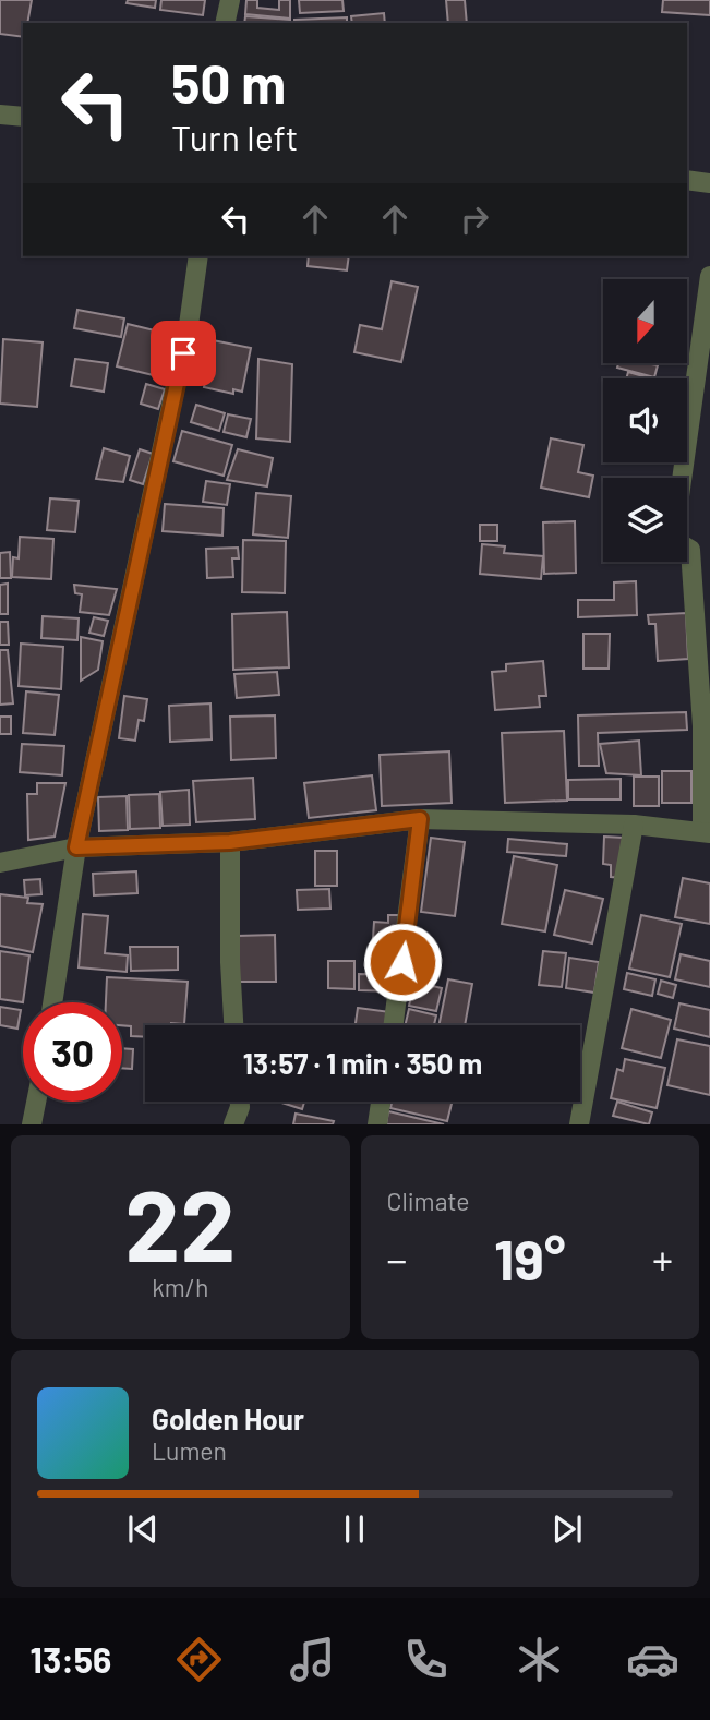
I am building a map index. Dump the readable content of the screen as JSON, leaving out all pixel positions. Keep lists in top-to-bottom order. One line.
{"north":"bottom","page":{"turn":["50 m","Turn left"],"limit":"30","trip":"13:57 · 1 min · 350 m","tile":[["22","km/h"],"Climate"],"heat":["−","19°","+"],"song":["Golden Hour","Lumen"],"tabs":"13:56"}}
